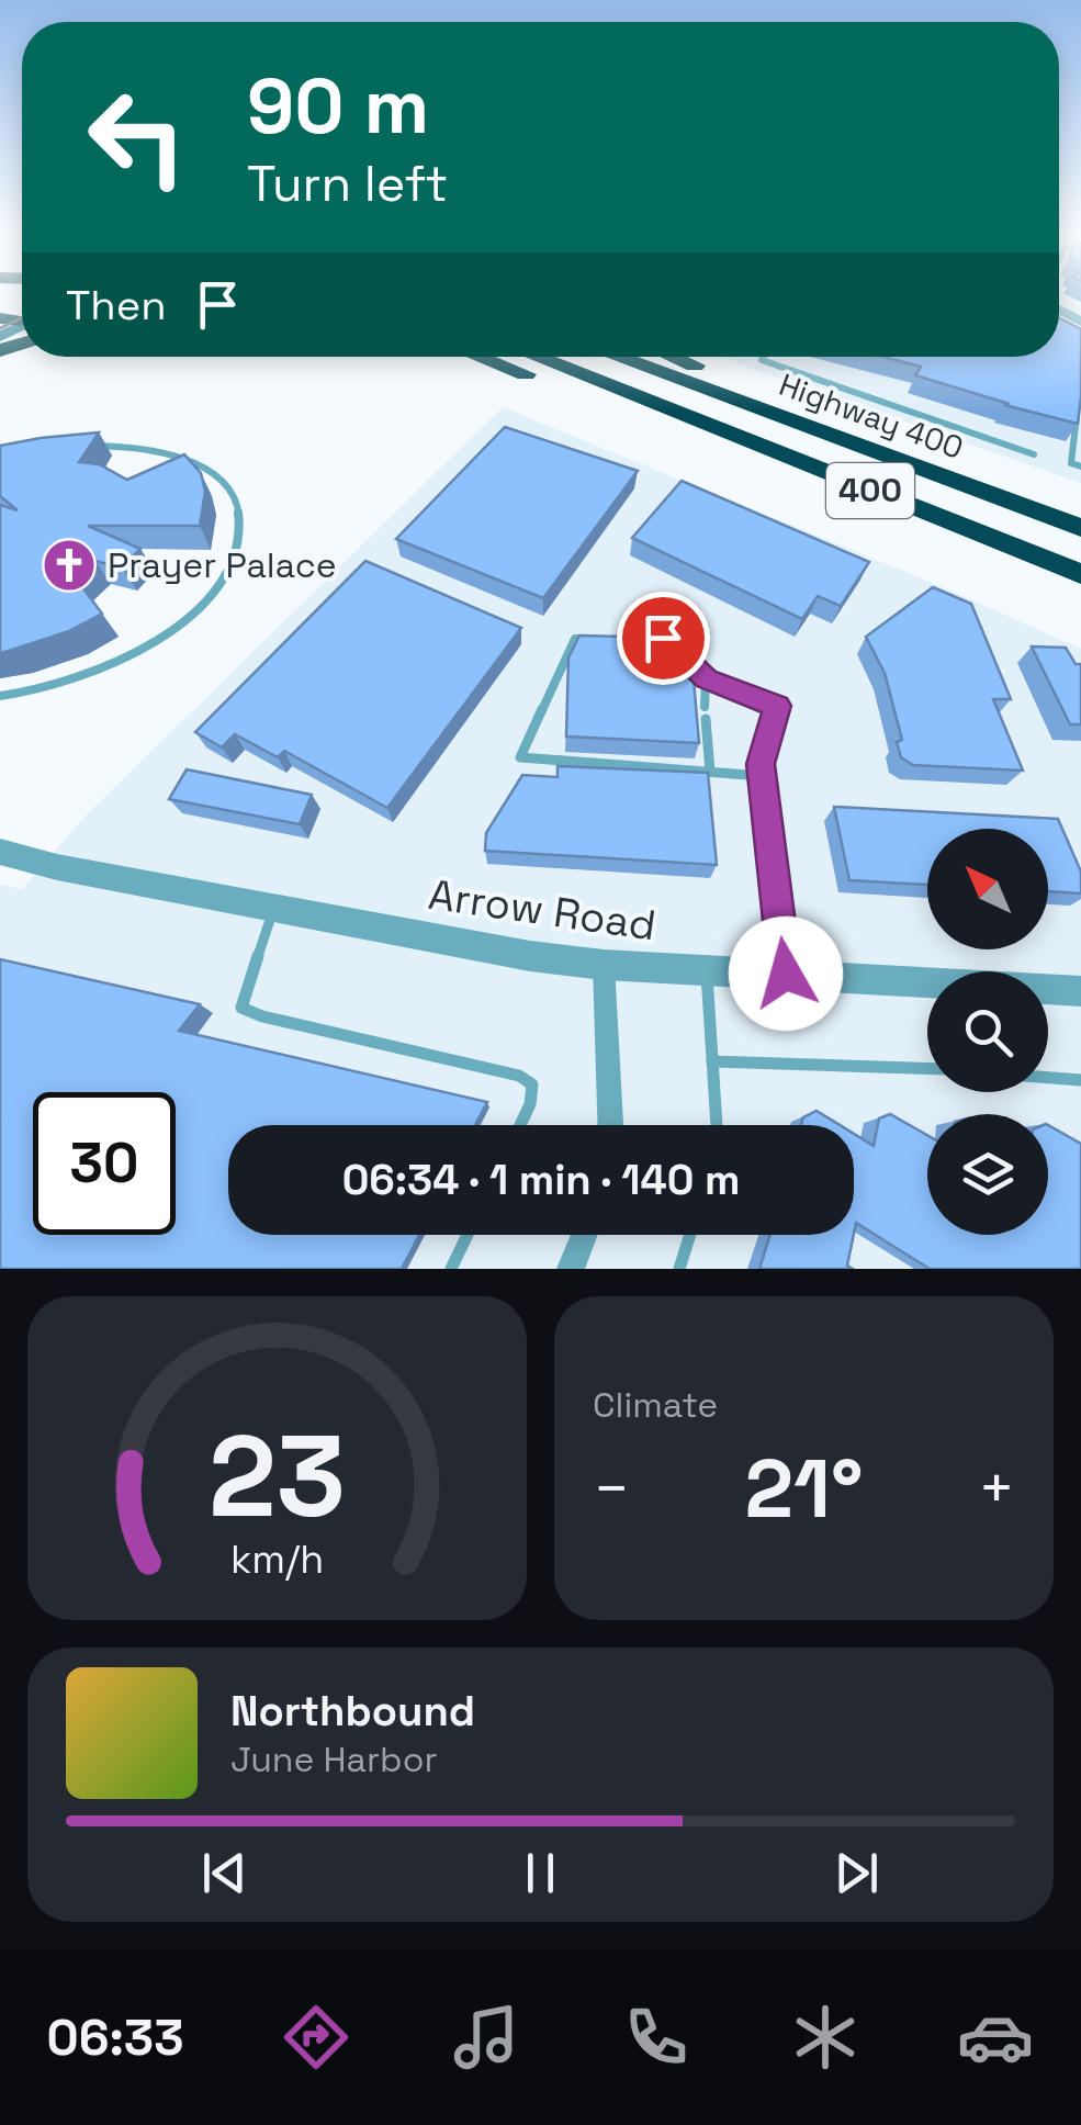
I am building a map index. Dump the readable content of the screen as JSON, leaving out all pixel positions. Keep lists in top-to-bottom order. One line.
{"streets":{"highway":["Highway 400","400"],"street":["Arrow Road"]},"places":{"church":["Prayer Palace"]},"north":"top left","page":{"turn":["90 m","Turn left"],"then":"Then","limit":"30","trip":"06:34 · 1 min · 140 m","tile":"Climate","heat":["−","21°","+"],"song":["Northbound","June Harbor"],"tabs":"06:33","gauge":["23","km/h"]}}
